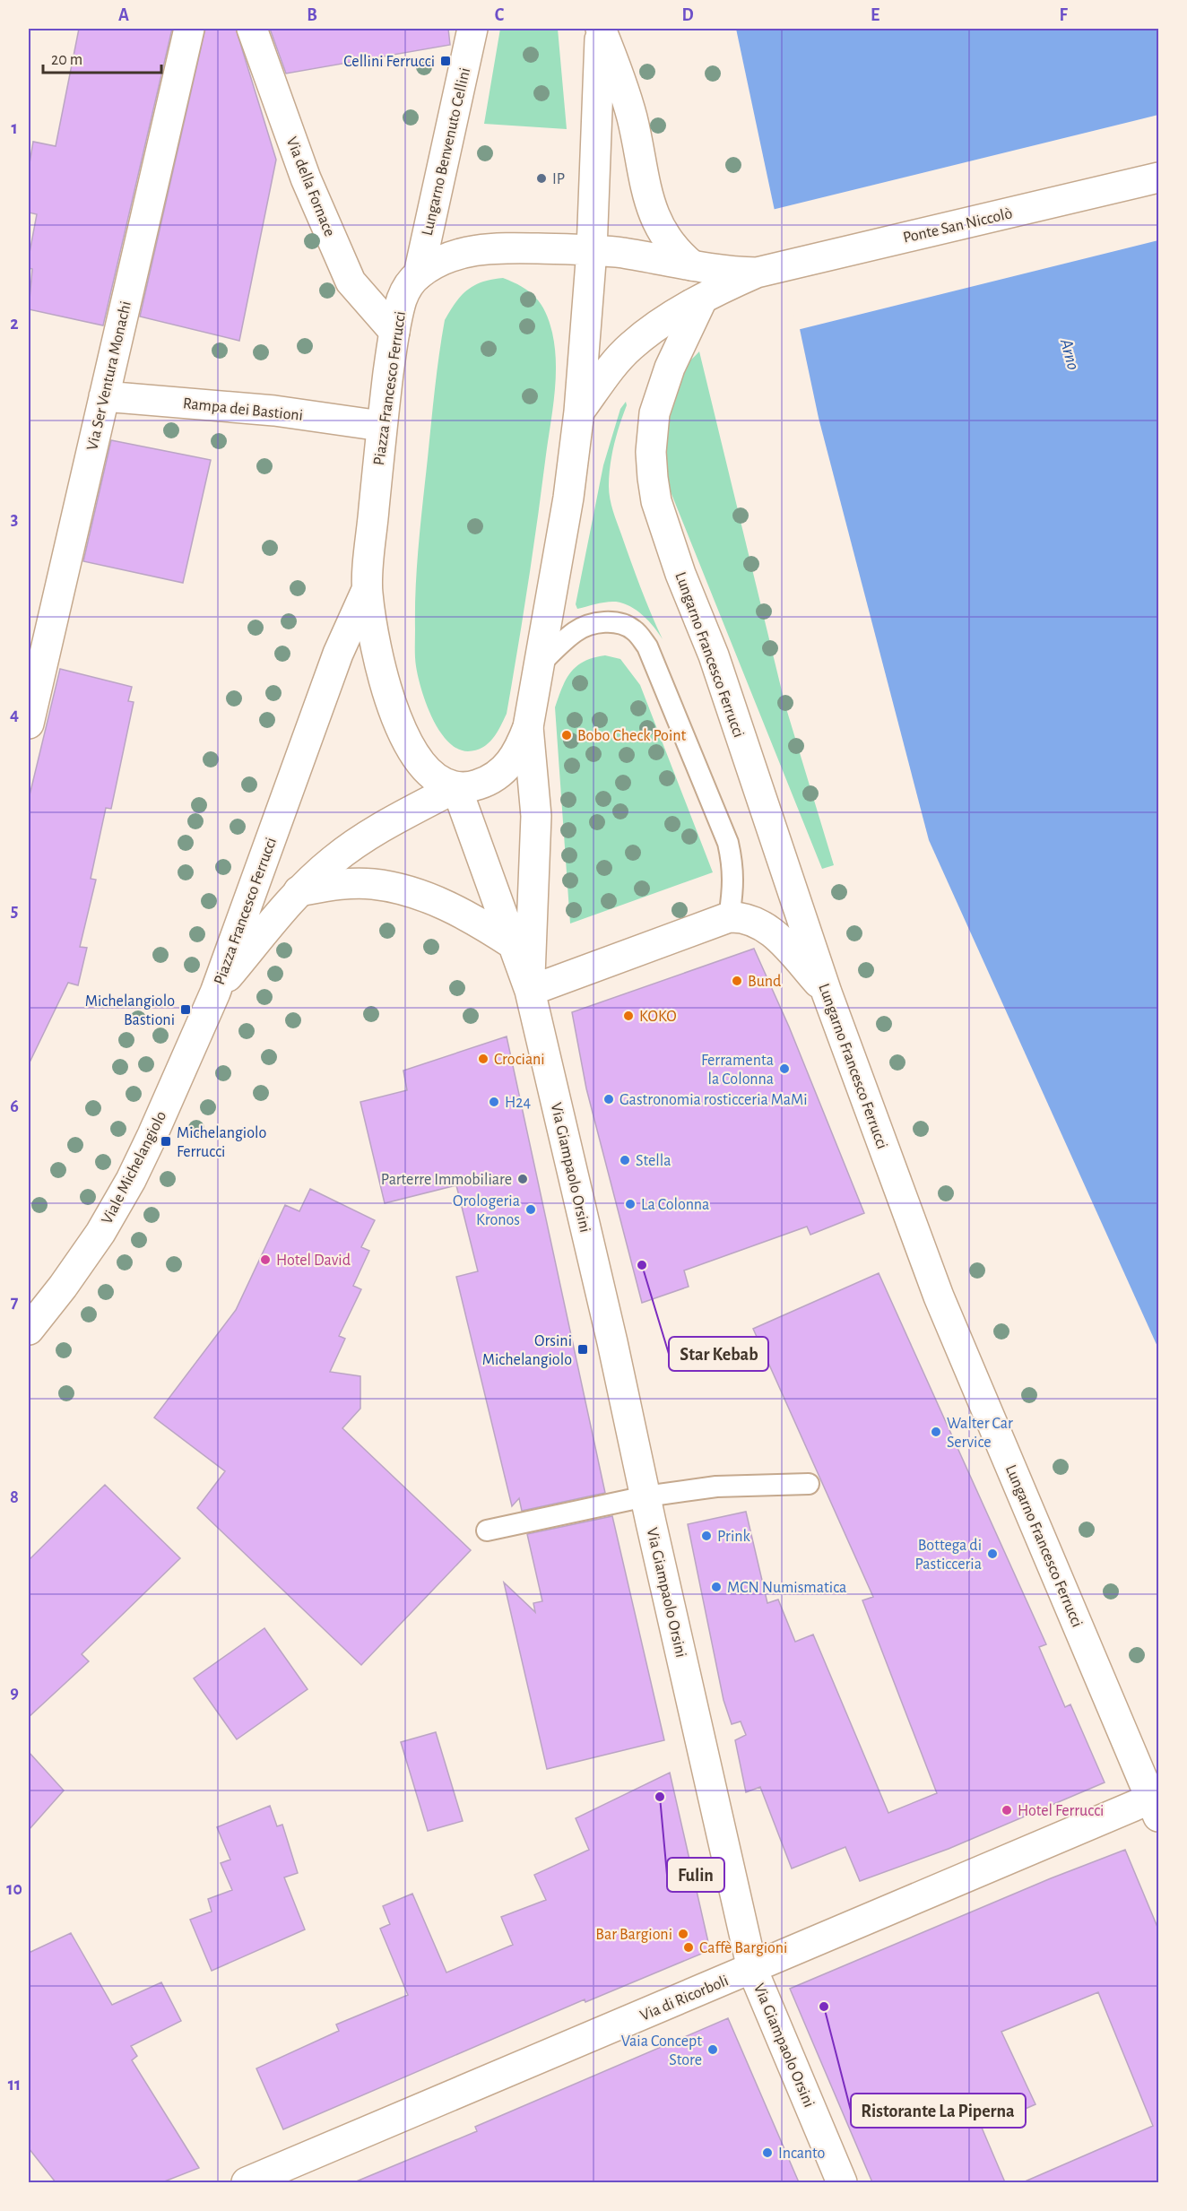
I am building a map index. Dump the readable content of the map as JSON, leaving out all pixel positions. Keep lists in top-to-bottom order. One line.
{"streets":{"street":["Lungarno Benvenuto Cellini","Via della Fornace","Ponte San Niccolò","Via Ser Ventura Monachi","Piazza Francesco Ferrucci","Rampa dei Bastioni","Lungarno Francesco Ferrucci","Viale Michelangiolo","Via Giampaolo Orsini","Via di Ricorboli"]},"crossings":[["Lungarno Benvenuto Cellini","Piazza Francesco Ferrucci"],["Via della Fornace","Piazza Francesco Ferrucci"],["Ponte San Niccolò","Piazza Francesco Ferrucci"],["Ponte San Niccolò","Lungarno Francesco Ferrucci"],["Via Ser Ventura Monachi","Rampa dei Bastioni"],["Piazza Francesco Ferrucci","Rampa dei Bastioni"],["Piazza Francesco Ferrucci","Lungarno Francesco Ferrucci"],["Piazza Francesco Ferrucci","Viale Michelangiolo"],["Piazza Francesco Ferrucci","Via Giampaolo Orsini"],["Lungarno Francesco Ferrucci","Via di Ricorboli"],["Via Giampaolo Orsini","Via di Ricorboli"]],"water":["Arno"],"places":{"transit":["Cellini Ferrucci","Michelangiolo Bastioni","Michelangiolo Ferrucci","Orsini Michelangiolo"],"other":["IP","Bobo Check Point","Bund","KOKO","Crociani","Ferramenta la Colonna","Gastronomia rosticceria MaMi","H24","Stella","Parterre Immobiliare","La Colonna","Orologeria Kronos","Hotel David","Star Kebab","Walter Car Service","Prink","Bottega di Pasticceria","MCN Numismatica","Fulin","Hotel Ferrucci","Bar Bargioni","Caffè Bargioni","Ristorante La Piperna","Vaia Concept Store","Incanto"]},"scale_bar":"20 m","grid":{"columns":["A","B","C","D","E","F"],"rows":["1","2","3","4","5","6","7","8","9","10","11"]}}
